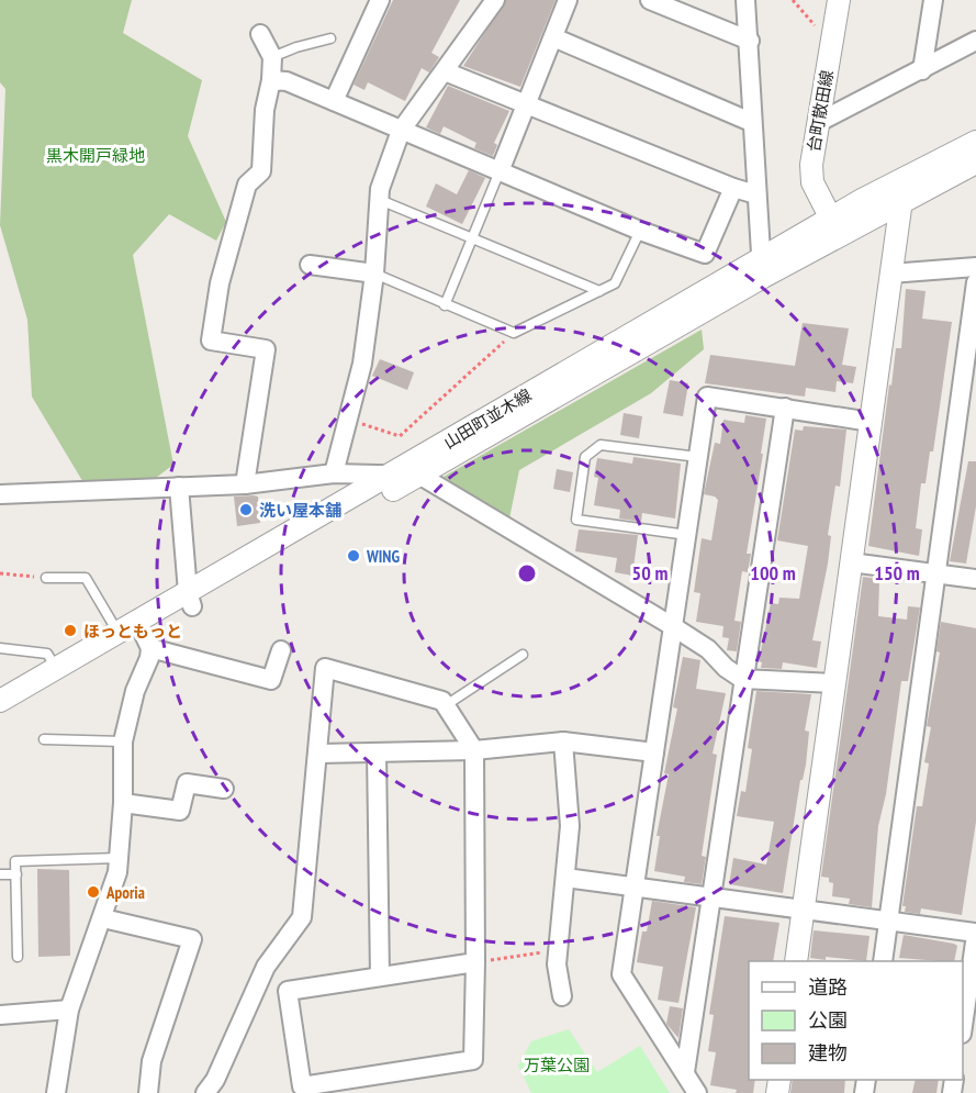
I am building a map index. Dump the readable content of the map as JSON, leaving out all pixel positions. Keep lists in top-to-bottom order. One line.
{"streets":{"street":["台町散田線","山田町並木線"]},"crossings":[["台町散田線","山田町並木線"]],"parks":["黒木開戸緑地","万葉公園"],"places":["洗い屋本舗","WING","ほっともっと","Aporia"],"legend":["道路","公園","建物"],"rings":["50 m","100 m","150 m"]}
